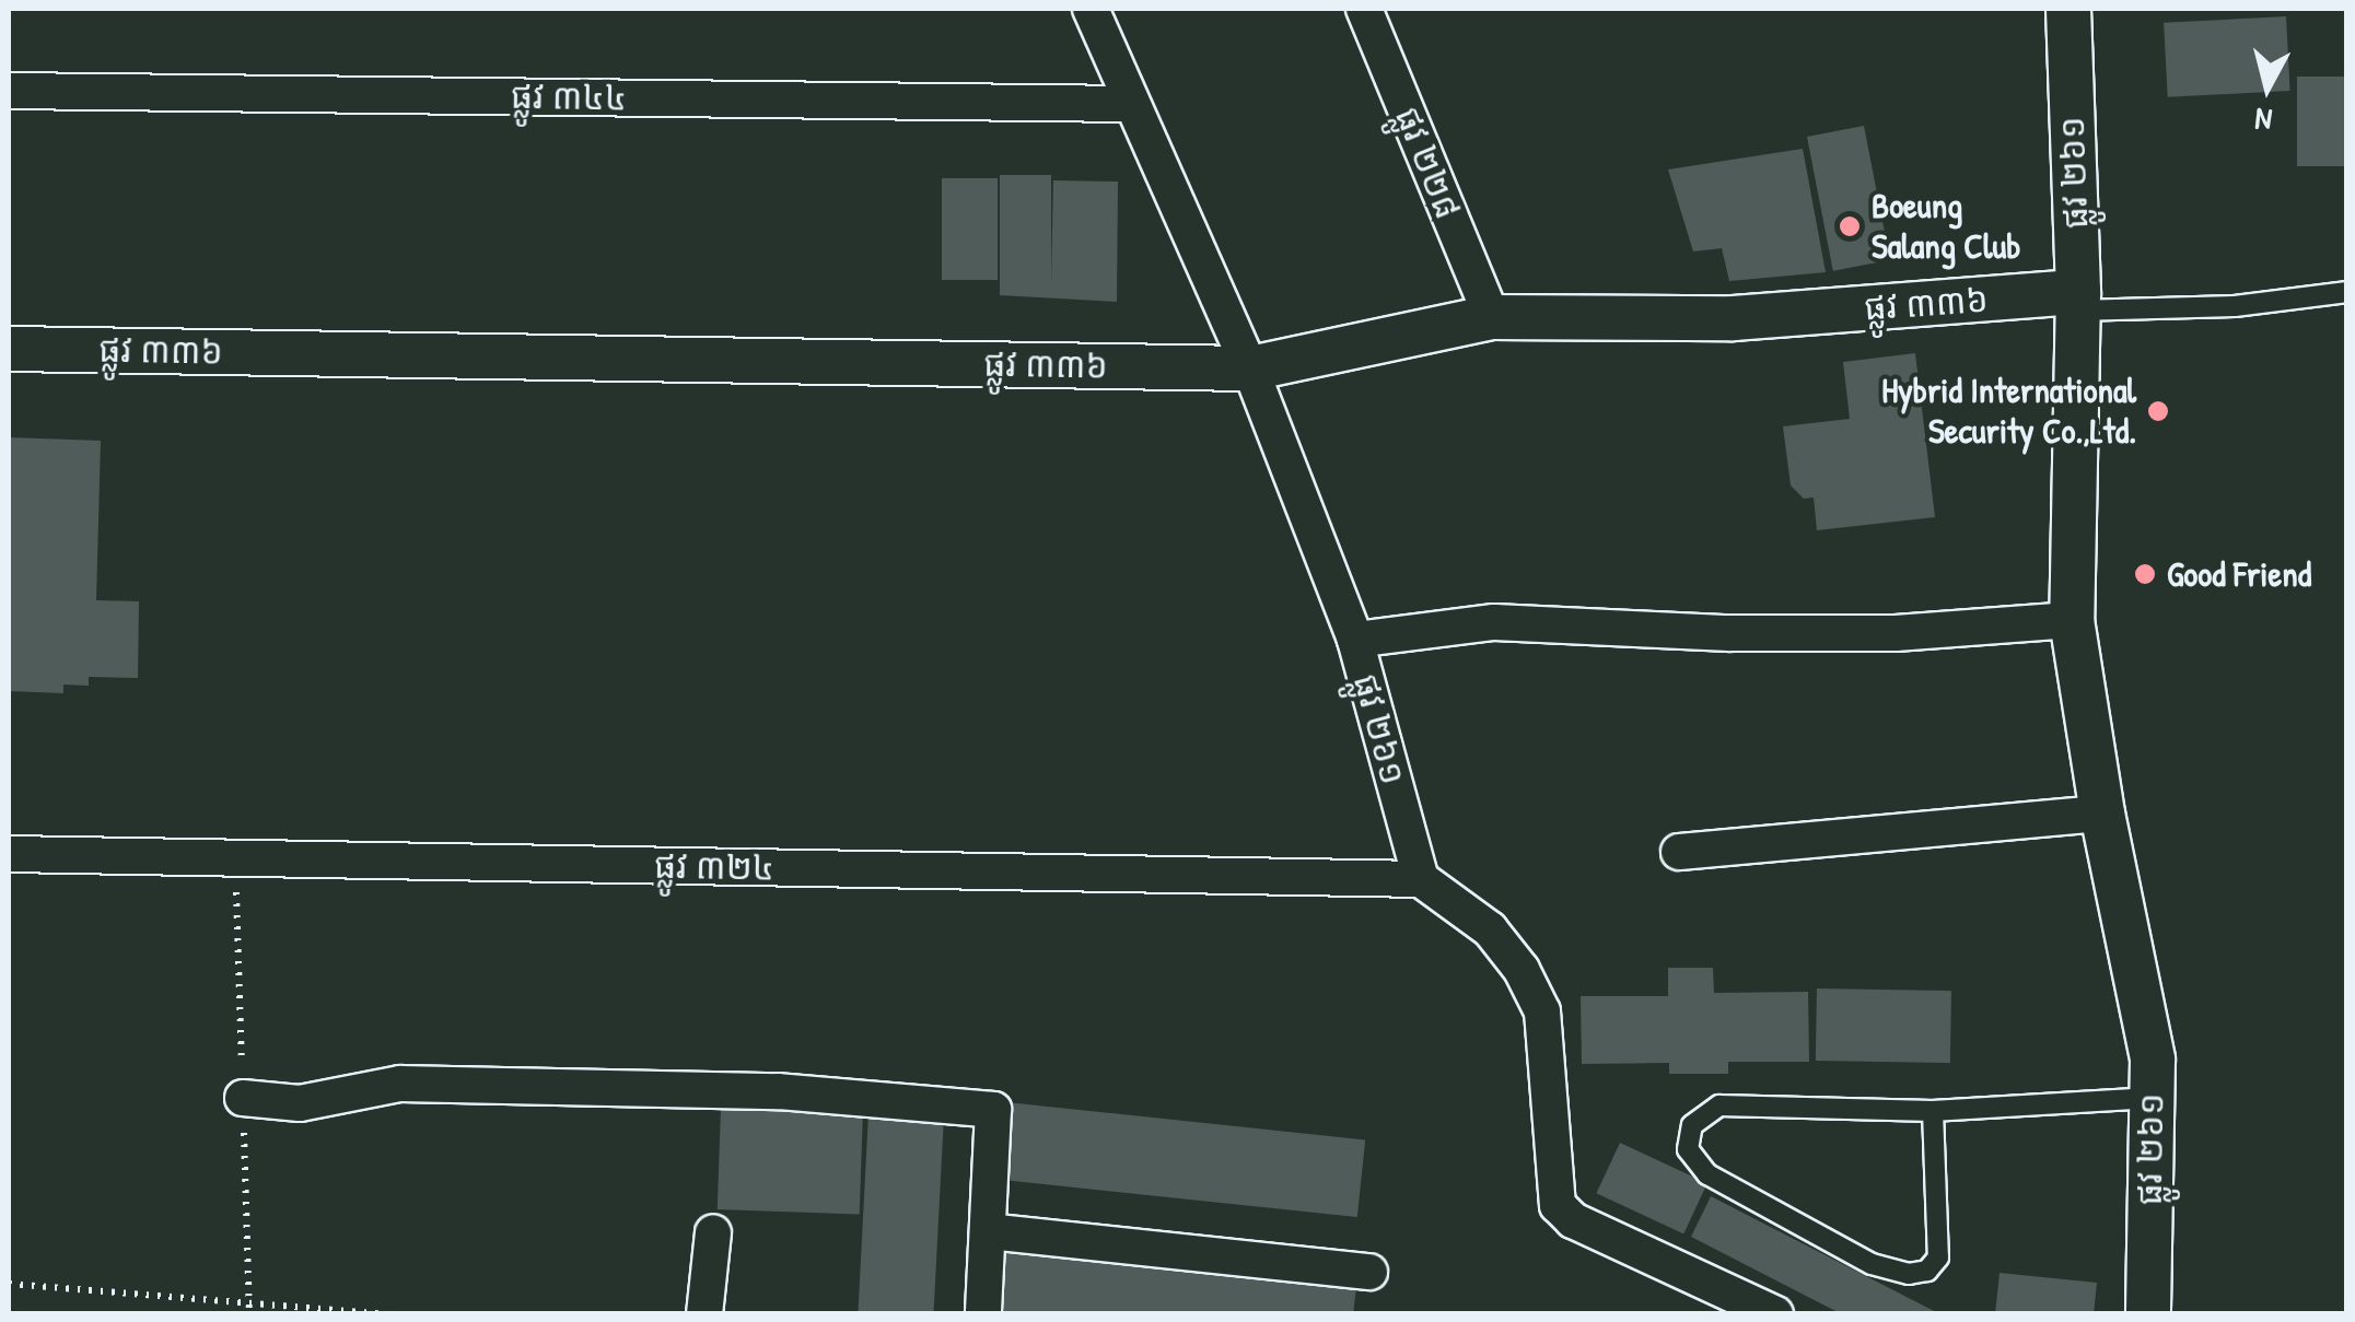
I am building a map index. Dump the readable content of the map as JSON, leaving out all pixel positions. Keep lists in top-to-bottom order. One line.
{"streets":{"street":["ផ្លូវ ៣៤៤","ផ្លូវ ២២៨","ផ្លូវ ២៦១","ផ្លូវ ៣៣៦","ផ្លូវ ៣២៤"]},"crossings":[["ផ្លូវ ៣៤៤","ផ្លូវ ២៦១"],["ផ្លូវ ២២៨","ផ្លូវ ៣៣៦"],["ផ្លូវ ២៦១","ផ្លូវ ៣៣៦"],["ផ្លូវ ២៦១","ផ្លូវ ៣២៤"]],"places":["Boeung Salang Club","Hybrid International Security Co.,Ltd.","Good Friend"],"north":"bottom"}
